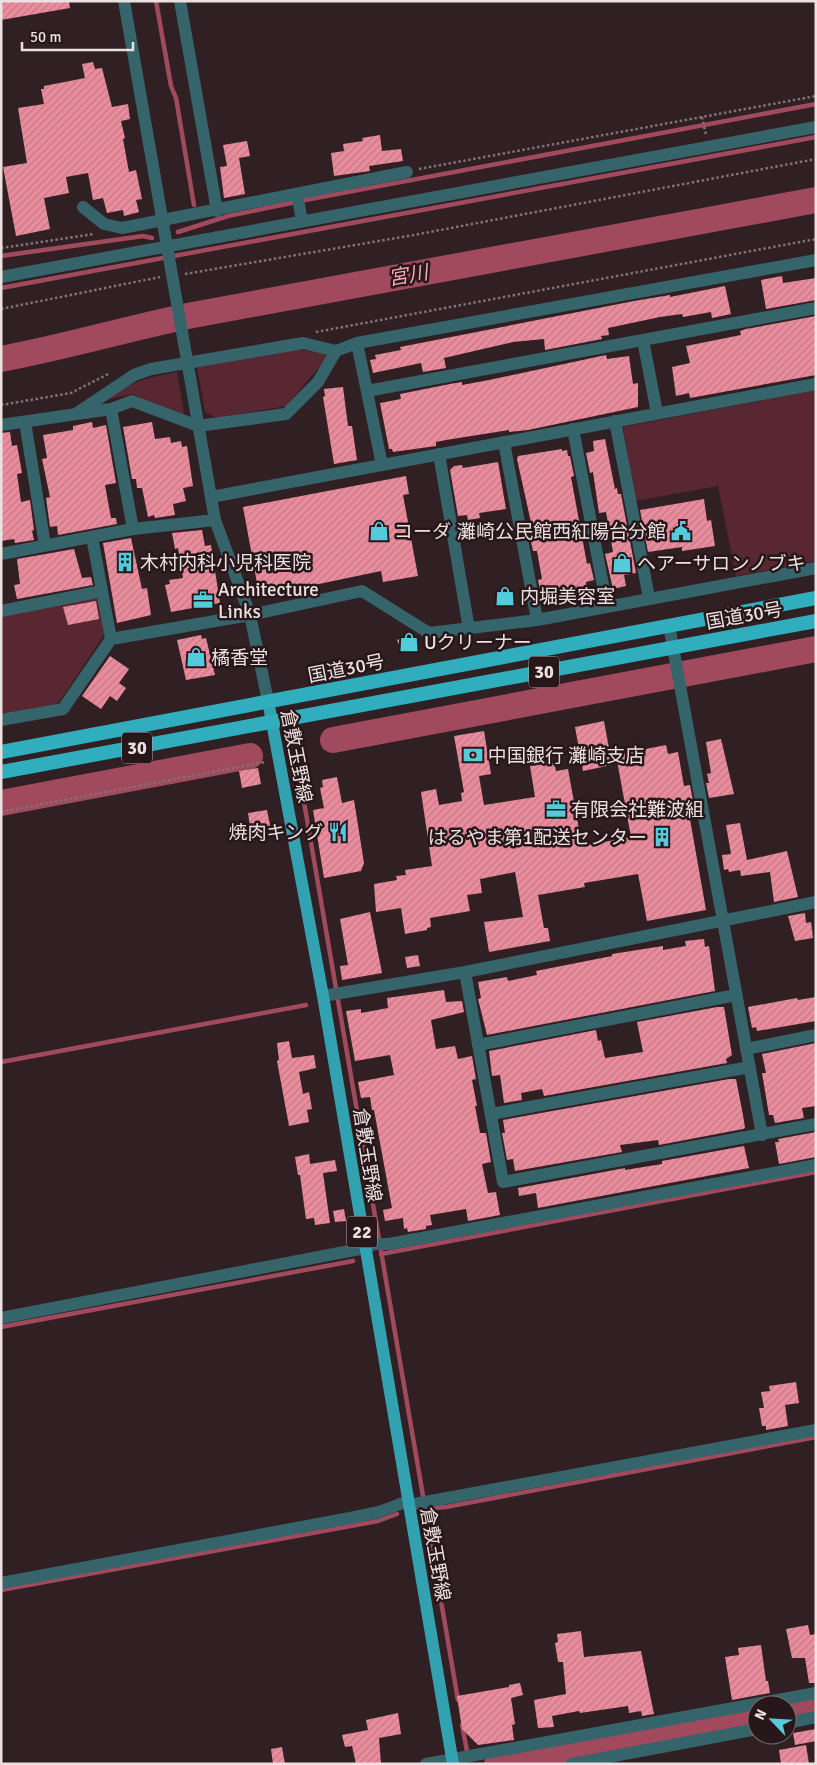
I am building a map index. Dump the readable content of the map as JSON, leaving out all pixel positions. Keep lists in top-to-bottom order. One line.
{"streets":{"highway":["国道30号","30"],"main road":["倉敷玉野線","22"]},"crossings":[["国道30号","倉敷玉野線"]],"water":["宮川"],"places":{"shop":["コーダ","ヘアーサロンノブキ","内堀美容室","Uクリーナー","橘香堂"],"public building":["灘崎公民館西紅陽台分館"],"building":["木村内科小児科医院","はるやま第1配送センター"],"office":["Architecture Links","有限会社難波組"],"bank":["中国銀行 灘崎支店"],"restaurant":["焼肉キング"]},"scale_bar":"50 m","north":"top left"}
